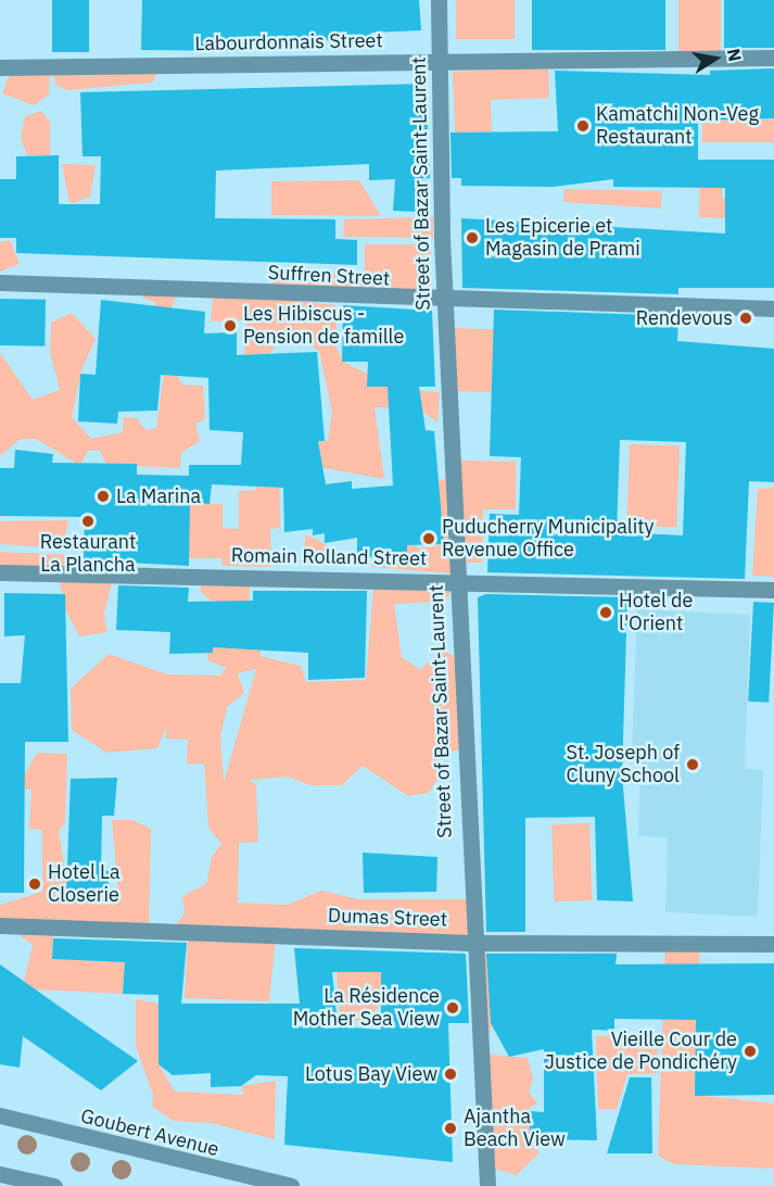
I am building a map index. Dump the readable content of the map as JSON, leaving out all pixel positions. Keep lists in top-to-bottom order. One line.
{"streets":{"street":["Labourdonnais Street","Street of Bazar Saint-Laurent","Suffren Street","Romain Rolland Street","Dumas Street","Goubert Avenue"]},"crossings":[["Labourdonnais Street","Street of Bazar Saint-Laurent"],["Street of Bazar Saint-Laurent","Suffren Street"],["Street of Bazar Saint-Laurent","Romain Rolland Street"],["Street of Bazar Saint-Laurent","Dumas Street"]],"places":["Kamatchi Non-Veg Restaurant","Les Epicerie et Magasin de Prami","Rendevous","Les Hibiscus - Pension de famille","La Marina","Restaurant La Plancha","Puducherry Municipality Revenue Office","Hotel de l'Orient","St. Joseph of Cluny School","Hotel La Closerie","La Résidence Mother Sea View","Vieille Cour de Justice de Pondichéry","Lotus Bay View","Ajantha Beach View"],"north":"right"}
